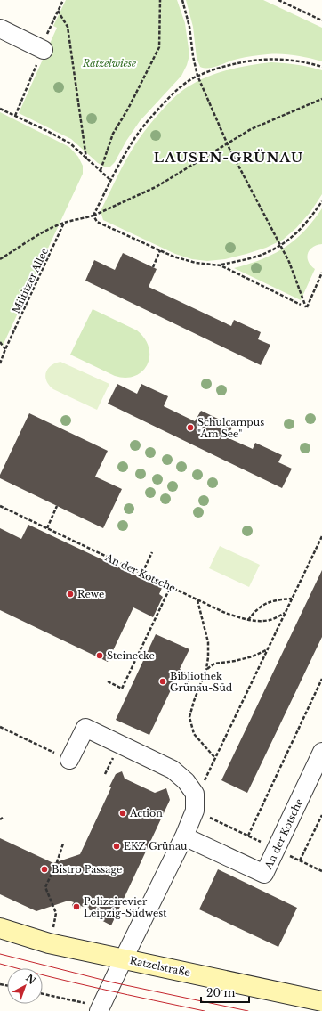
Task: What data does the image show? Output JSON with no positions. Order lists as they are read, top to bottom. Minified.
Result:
{"streets":{"main road":["Ratzelstraße"],"street":["An der Kotsche"],"path":["Miltitzer Allee"]},"districts":["LAUSEN-GRÜNAU"],"parks":["Ratzelwiese"],"places":["Schulcampus \"Am See\"","Rewe","Steinecke","Bibliothek Grünau-Süd","Action","EKZ Grünau","Bistro Passage","Polizeirevier Leipzig-Südwest"],"scale_bar":"20 m","north":"top right"}
